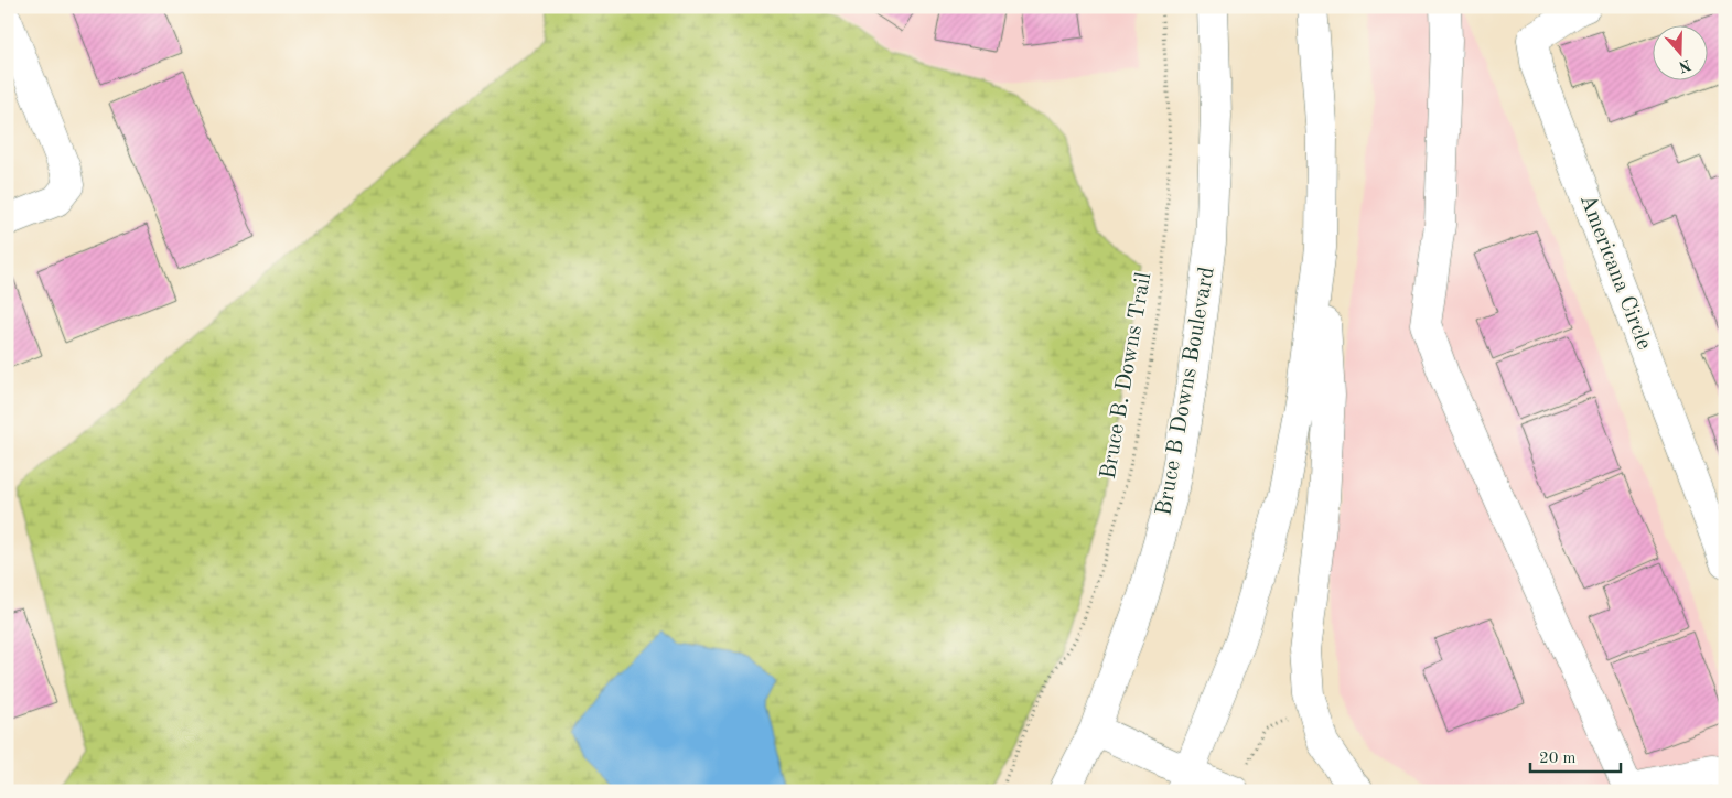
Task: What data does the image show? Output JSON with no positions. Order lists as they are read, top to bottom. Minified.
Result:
{"streets":{"main road":["Americana Circle","Bruce B Downs Boulevard"],"path":["Bruce B. Downs Trail"]},"scale_bar":"20 m","north":"bottom"}
